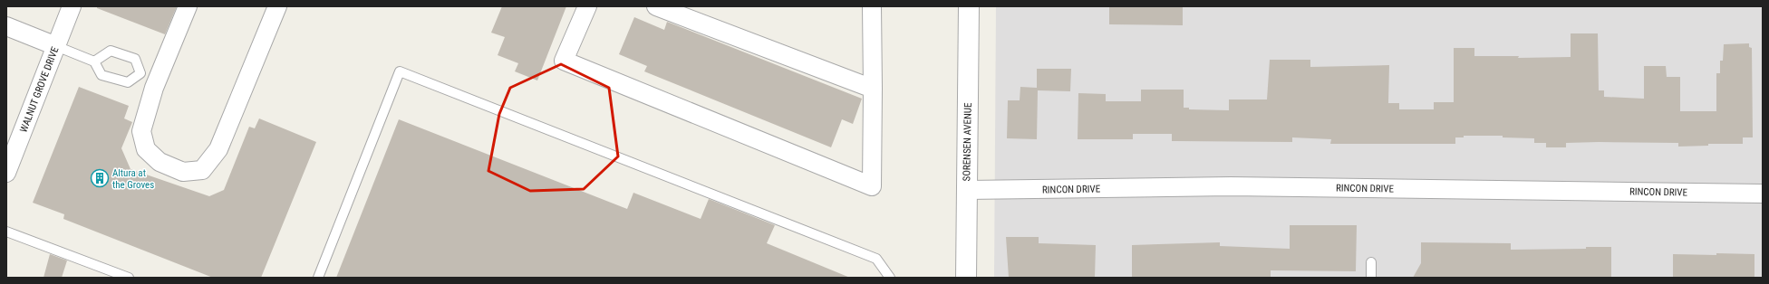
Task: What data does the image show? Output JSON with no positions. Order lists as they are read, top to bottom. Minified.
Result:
{"streets":{"street":["WALNUT GROVE DRIVE","SORENSEN AVENUE","RINCON DRIVE"]},"crossings":[["SORENSEN AVENUE","RINCON DRIVE"]],"places":{"building":["Altura at the Groves"]}}
